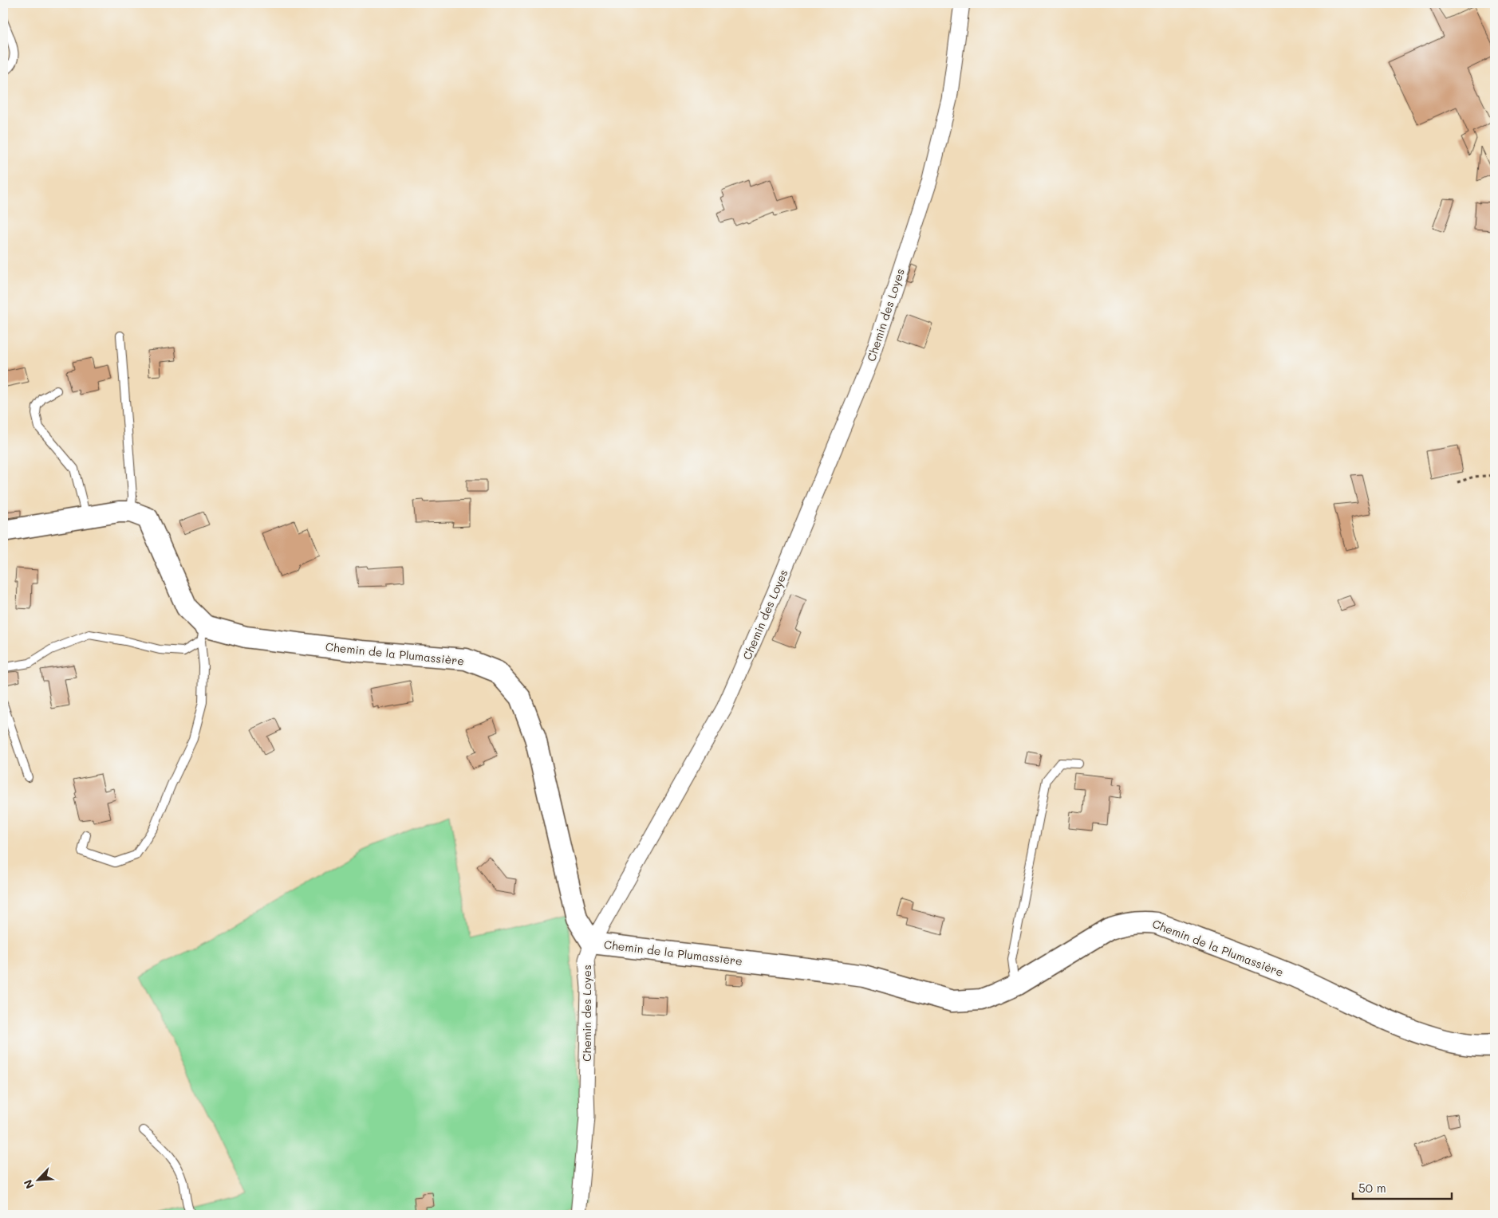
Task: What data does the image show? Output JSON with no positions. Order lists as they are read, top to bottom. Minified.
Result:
{"streets":{"street":["Chemin des Loyes","Chemin de la Plumassière"]},"crossings":[["Chemin des Loyes","Chemin de la Plumassière"]],"scale_bar":"50 m","north":"bottom left"}
